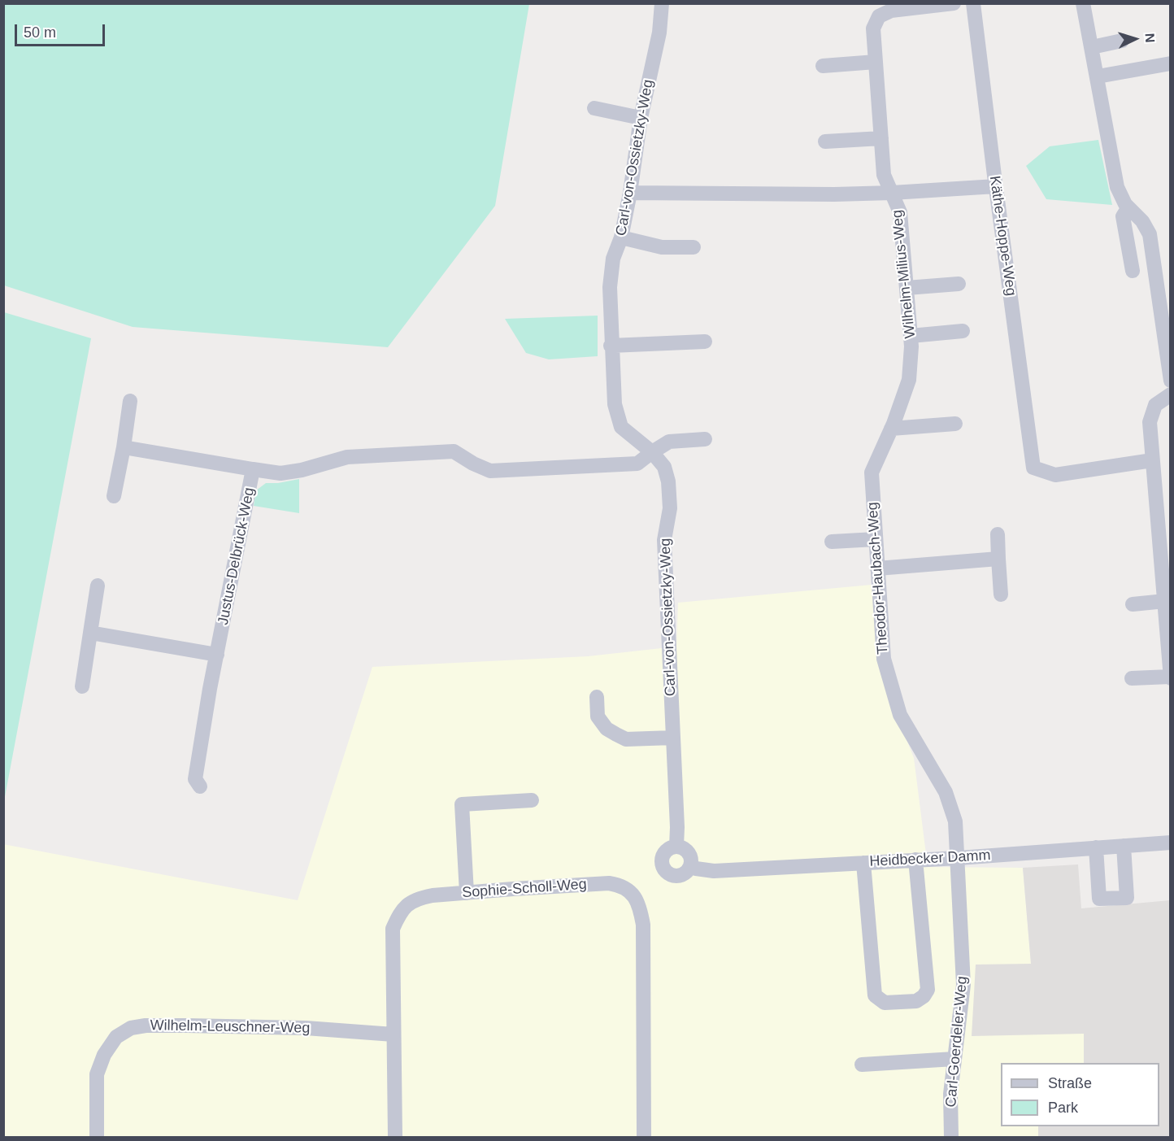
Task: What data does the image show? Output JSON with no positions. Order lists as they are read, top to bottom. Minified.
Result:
{"streets":{"street":["Carl-von-Ossietzky-Weg","Käthe-Hoppe-Weg","Wilhelm-Milius-Weg","Justus-Delbrück-Weg","Theodor-Haubach-Weg","Heidbecker Damm","Sophie-Scholl-Weg","Wilhelm-Leuschner-Weg","Carl-Goerdeler-Weg"]},"crossings":[["Carl-von-Ossietzky-Weg","Justus-Delbrück-Weg"],["Carl-von-Ossietzky-Weg","Heidbecker Damm"],["Wilhelm-Milius-Weg","Theodor-Haubach-Weg"],["Theodor-Haubach-Weg","Heidbecker Damm"],["Theodor-Haubach-Weg","Carl-Goerdeler-Weg"],["Heidbecker Damm","Carl-Goerdeler-Weg"],["Sophie-Scholl-Weg","Wilhelm-Leuschner-Weg"]],"legend":["Straße","Park"],"scale_bar":"50 m","north":"right"}
